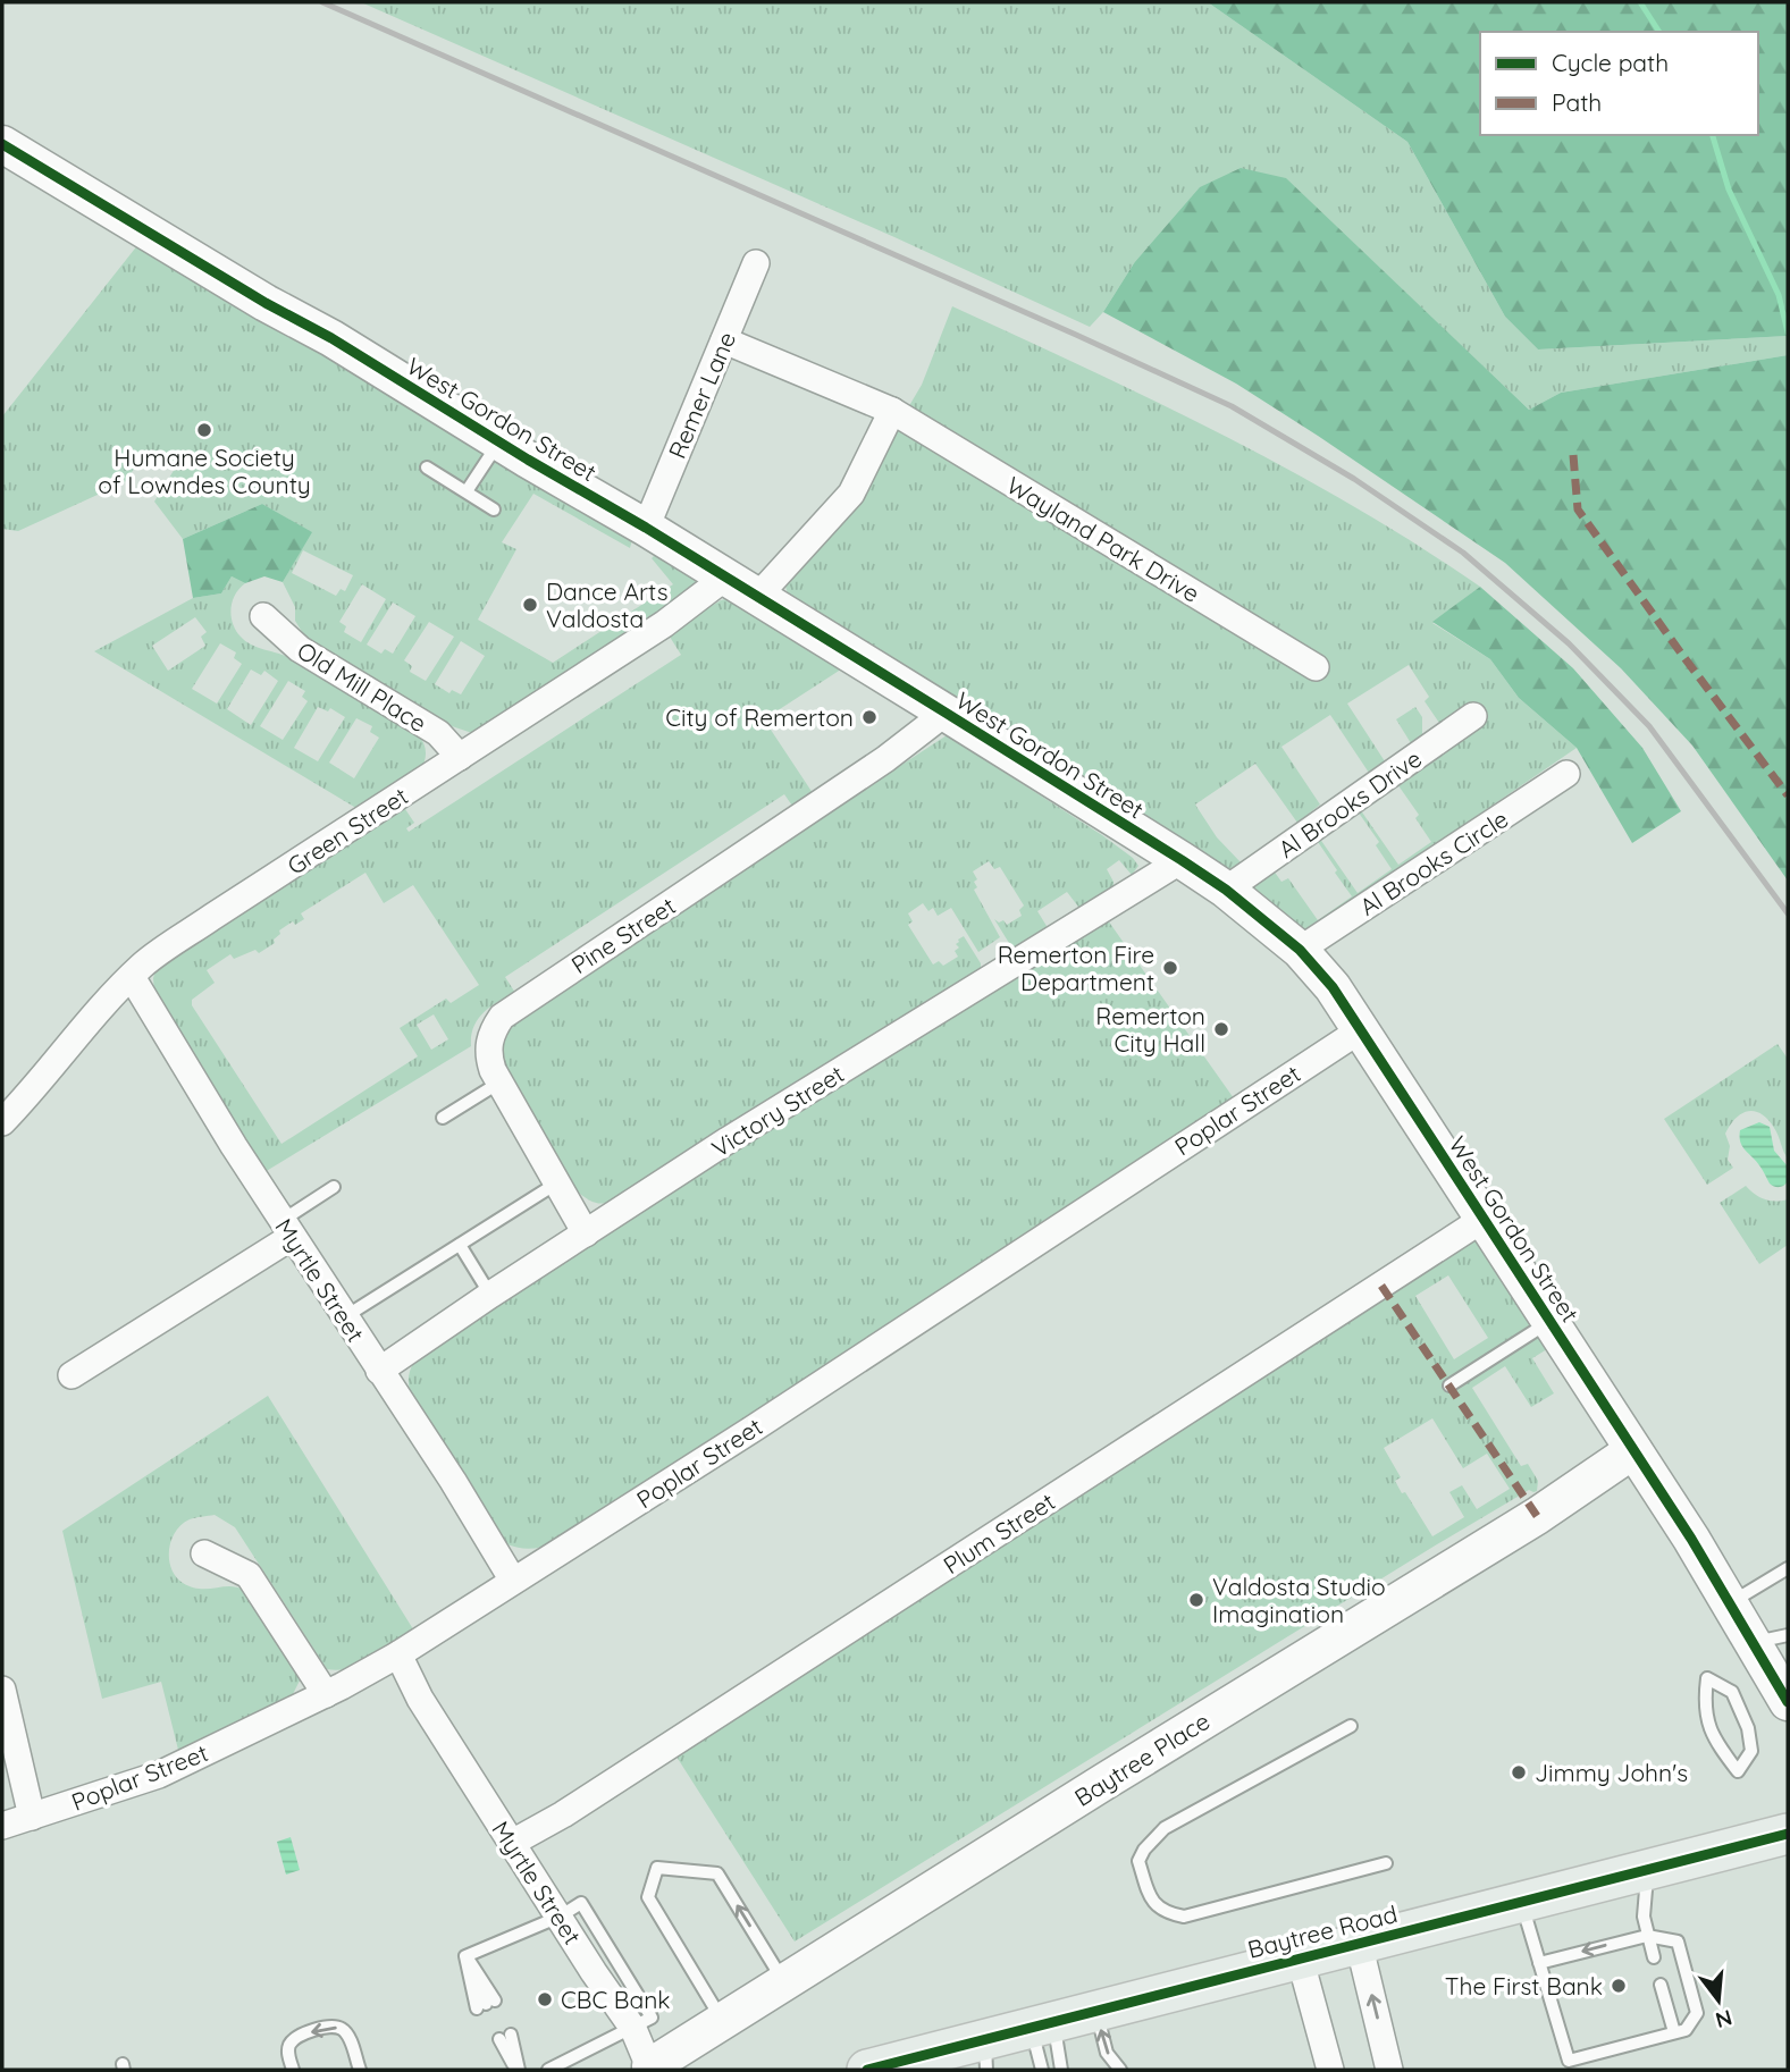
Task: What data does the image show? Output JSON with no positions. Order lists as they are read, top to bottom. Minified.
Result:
{"streets":{"main road":["Baytree Road"],"street":["Remer Lane","West Gordon Street","Wayland Park Drive","Old Mill Place","Al Brooks Drive","Green Street","Al Brooks Circle","Pine Street","Poplar Street","Victory Street","Myrtle Street","Plum Street","Baytree Place"]},"crossings":[["Remer Lane","West Gordon Street"],["Remer Lane","Wayland Park Drive"],["West Gordon Street","Al Brooks Drive"],["West Gordon Street","Green Street"],["West Gordon Street","Al Brooks Circle"],["West Gordon Street","Pine Street"],["West Gordon Street","Poplar Street"],["West Gordon Street","Victory Street"],["West Gordon Street","Plum Street"],["West Gordon Street","Baytree Place"],["Old Mill Place","Green Street"],["Green Street","Myrtle Street"],["Pine Street","Victory Street"],["Poplar Street","Myrtle Street"],["Victory Street","Myrtle Street"],["Myrtle Street","Plum Street"],["Myrtle Street","Baytree Place"]],"places":["Humane Society of Lowndes County","Dance Arts Valdosta","City of Remerton","Remerton Fire Department","Remerton City Hall","Valdosta Studio Imagination","Jimmy John's","The First Bank","CBC Bank"],"legend":["Cycle path","Path"],"north":"bottom"}
